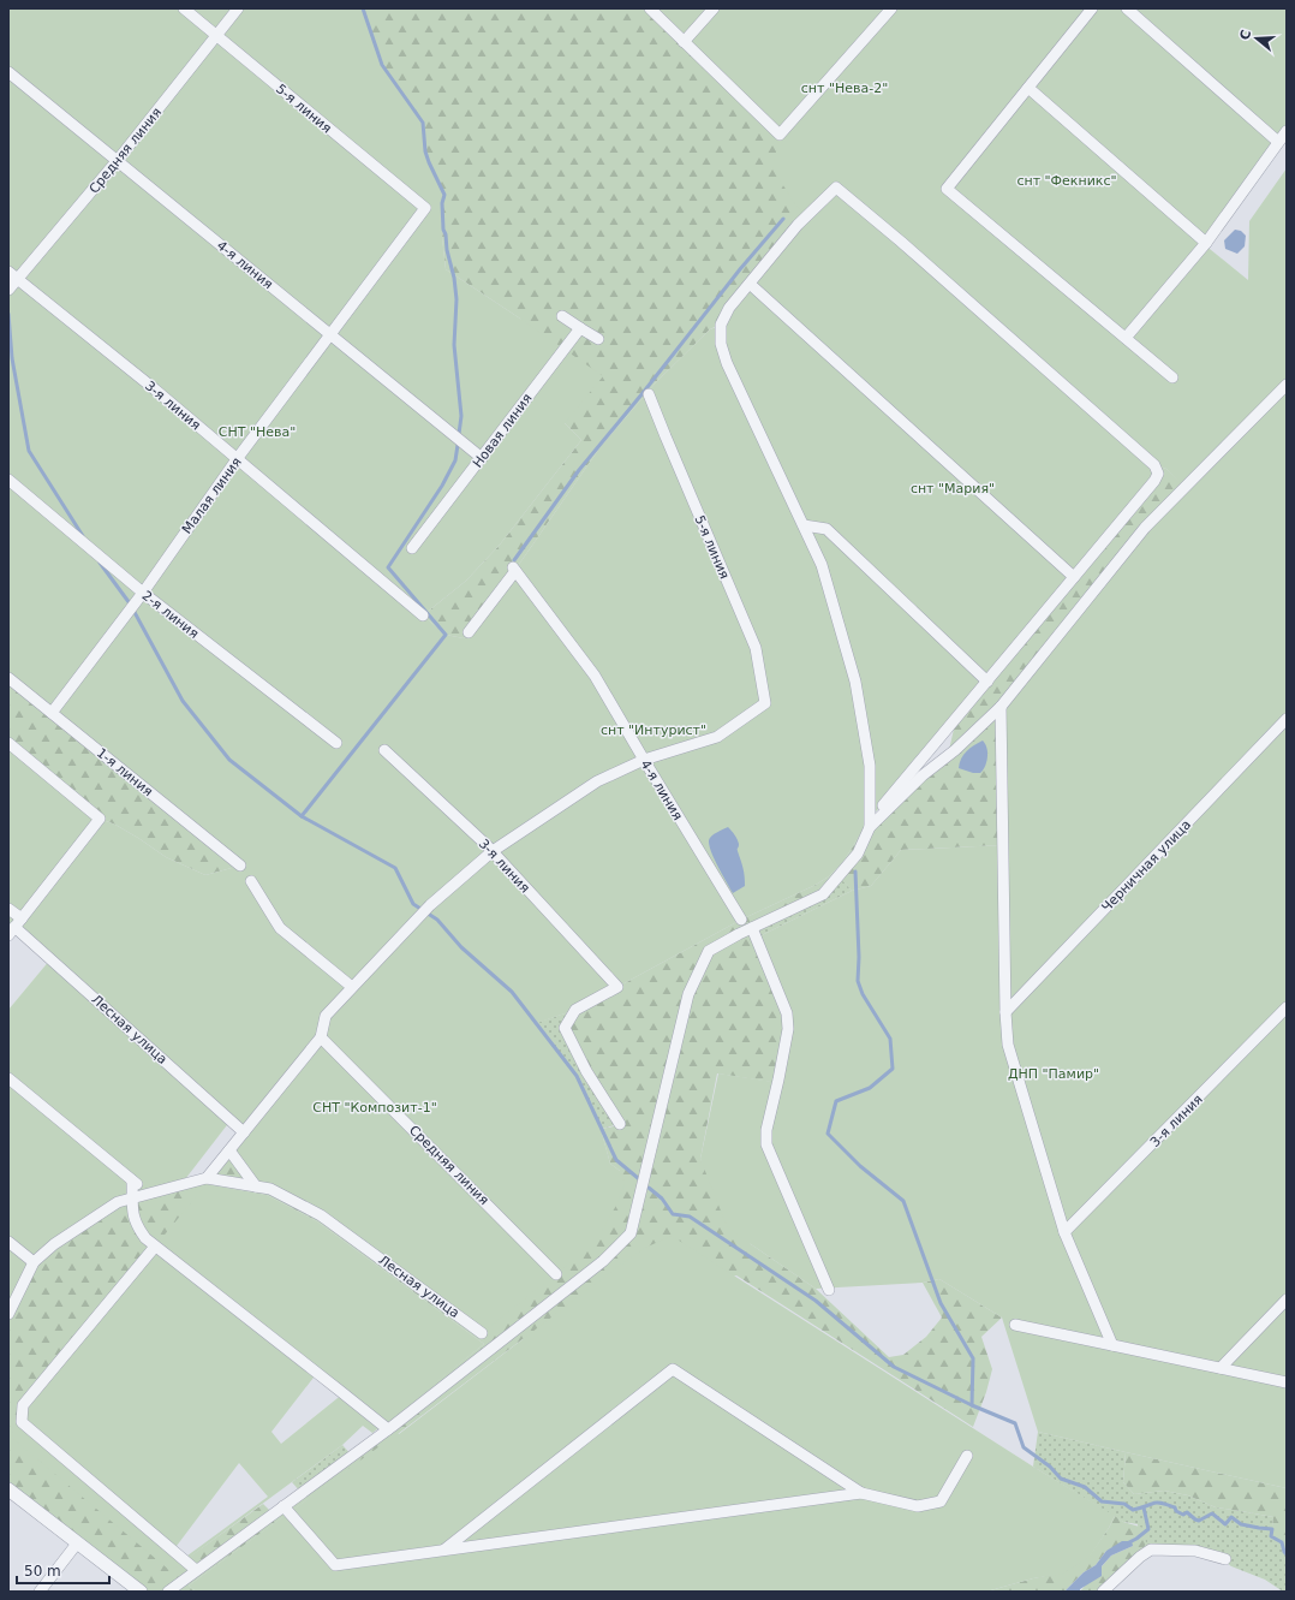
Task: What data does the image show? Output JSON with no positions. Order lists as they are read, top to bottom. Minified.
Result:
{"streets":{"street":["5-я линия","Средняя линия","4-я линия","3-я линия","Новая линия","Малая линия","2-я линия","1-я линия","Черничная улица","Лесная улица"]},"crossings":[["5-я линия","Средняя линия"],["5-я линия","4-я линия"],["5-я линия","Малая линия"],["Средняя линия","4-я линия"],["Средняя линия","3-я линия"],["4-я линия","Новая линия"],["4-я линия","Малая линия"],["3-я линия","Малая линия"],["Малая линия","2-я линия"],["Малая линия","1-я линия"]],"parks":["снт \"Нева-2\"","снт \"Фекникс\"","СНТ \"Нева\"","снт \"Мария\"","снт \"Интурист\"","ДНП \"Памир\"","СНТ \"Композит-1\""],"scale_bar":"50 m","north":"left"}
